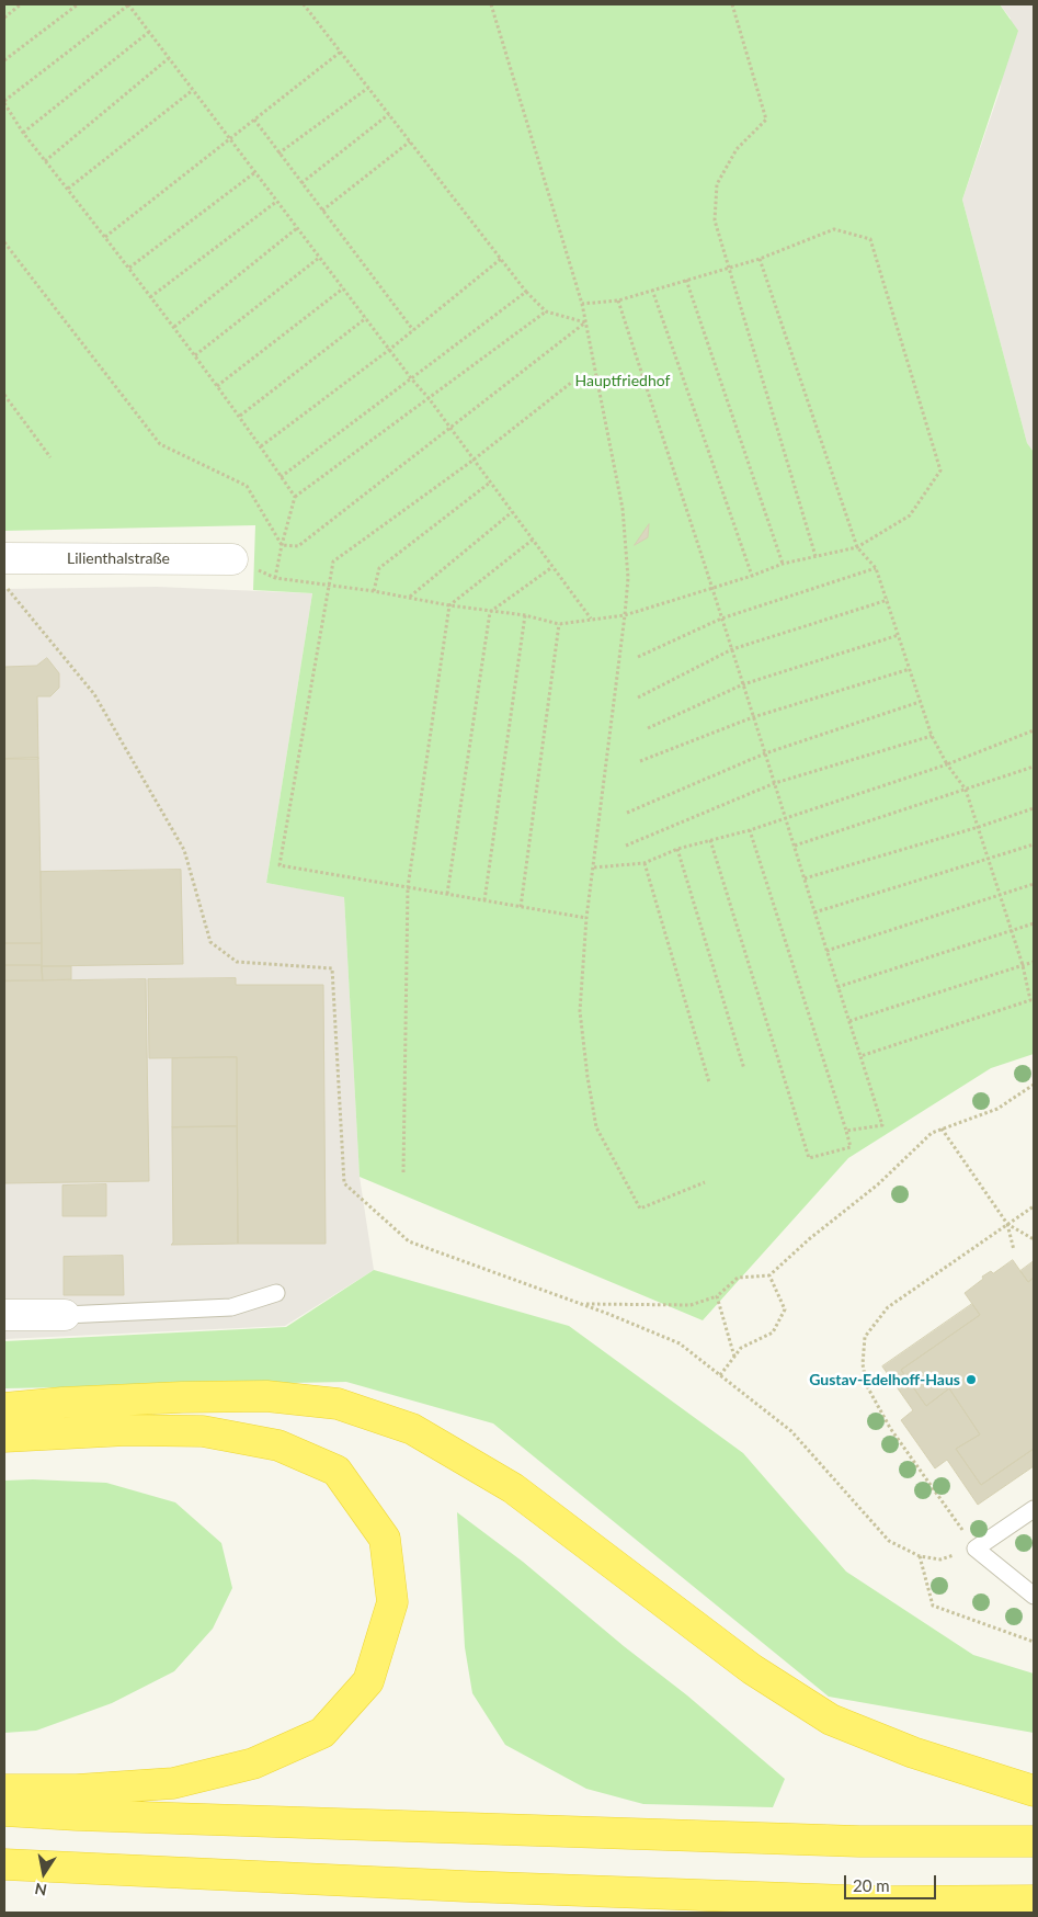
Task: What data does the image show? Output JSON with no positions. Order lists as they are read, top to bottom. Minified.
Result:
{"streets":{"street":["Lilienthalstraße"]},"parks":["Hauptfriedhof"],"places":["Gustav-Edelhoff-Haus"],"scale_bar":"20 m","north":"bottom"}
